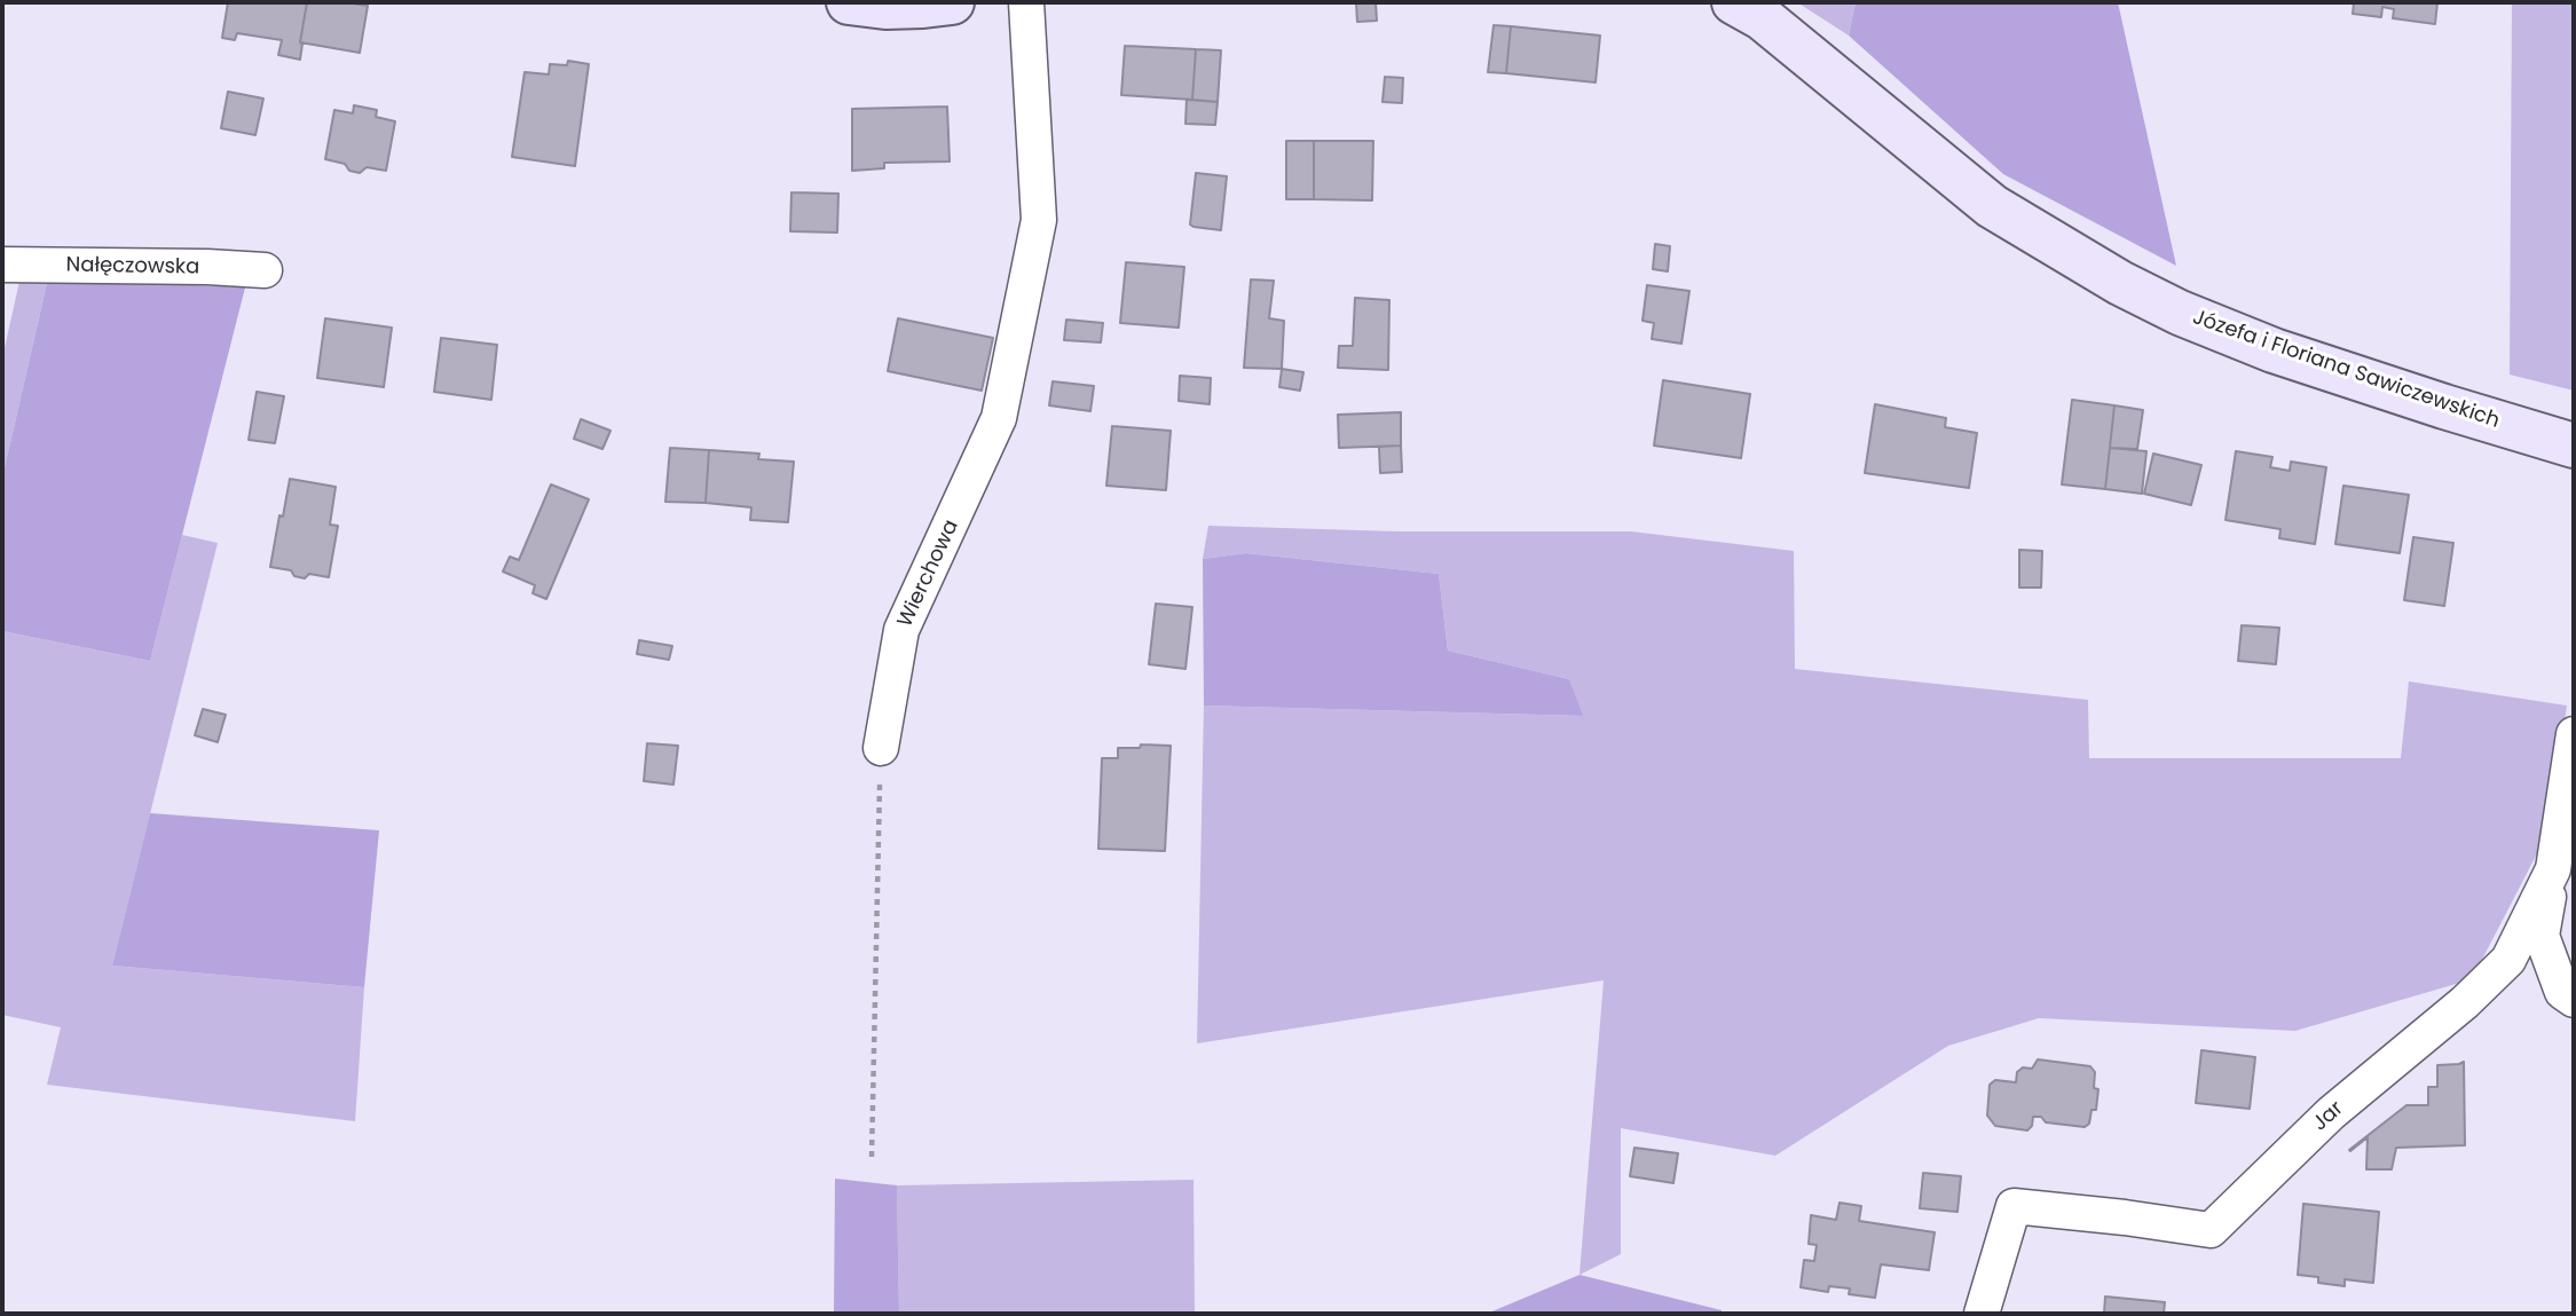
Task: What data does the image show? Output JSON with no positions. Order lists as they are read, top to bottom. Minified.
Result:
{"streets":{"street":["Nałęczowska","Józefa i Floriana Sawiczewskich","Wierchowa","Jar"]}}
